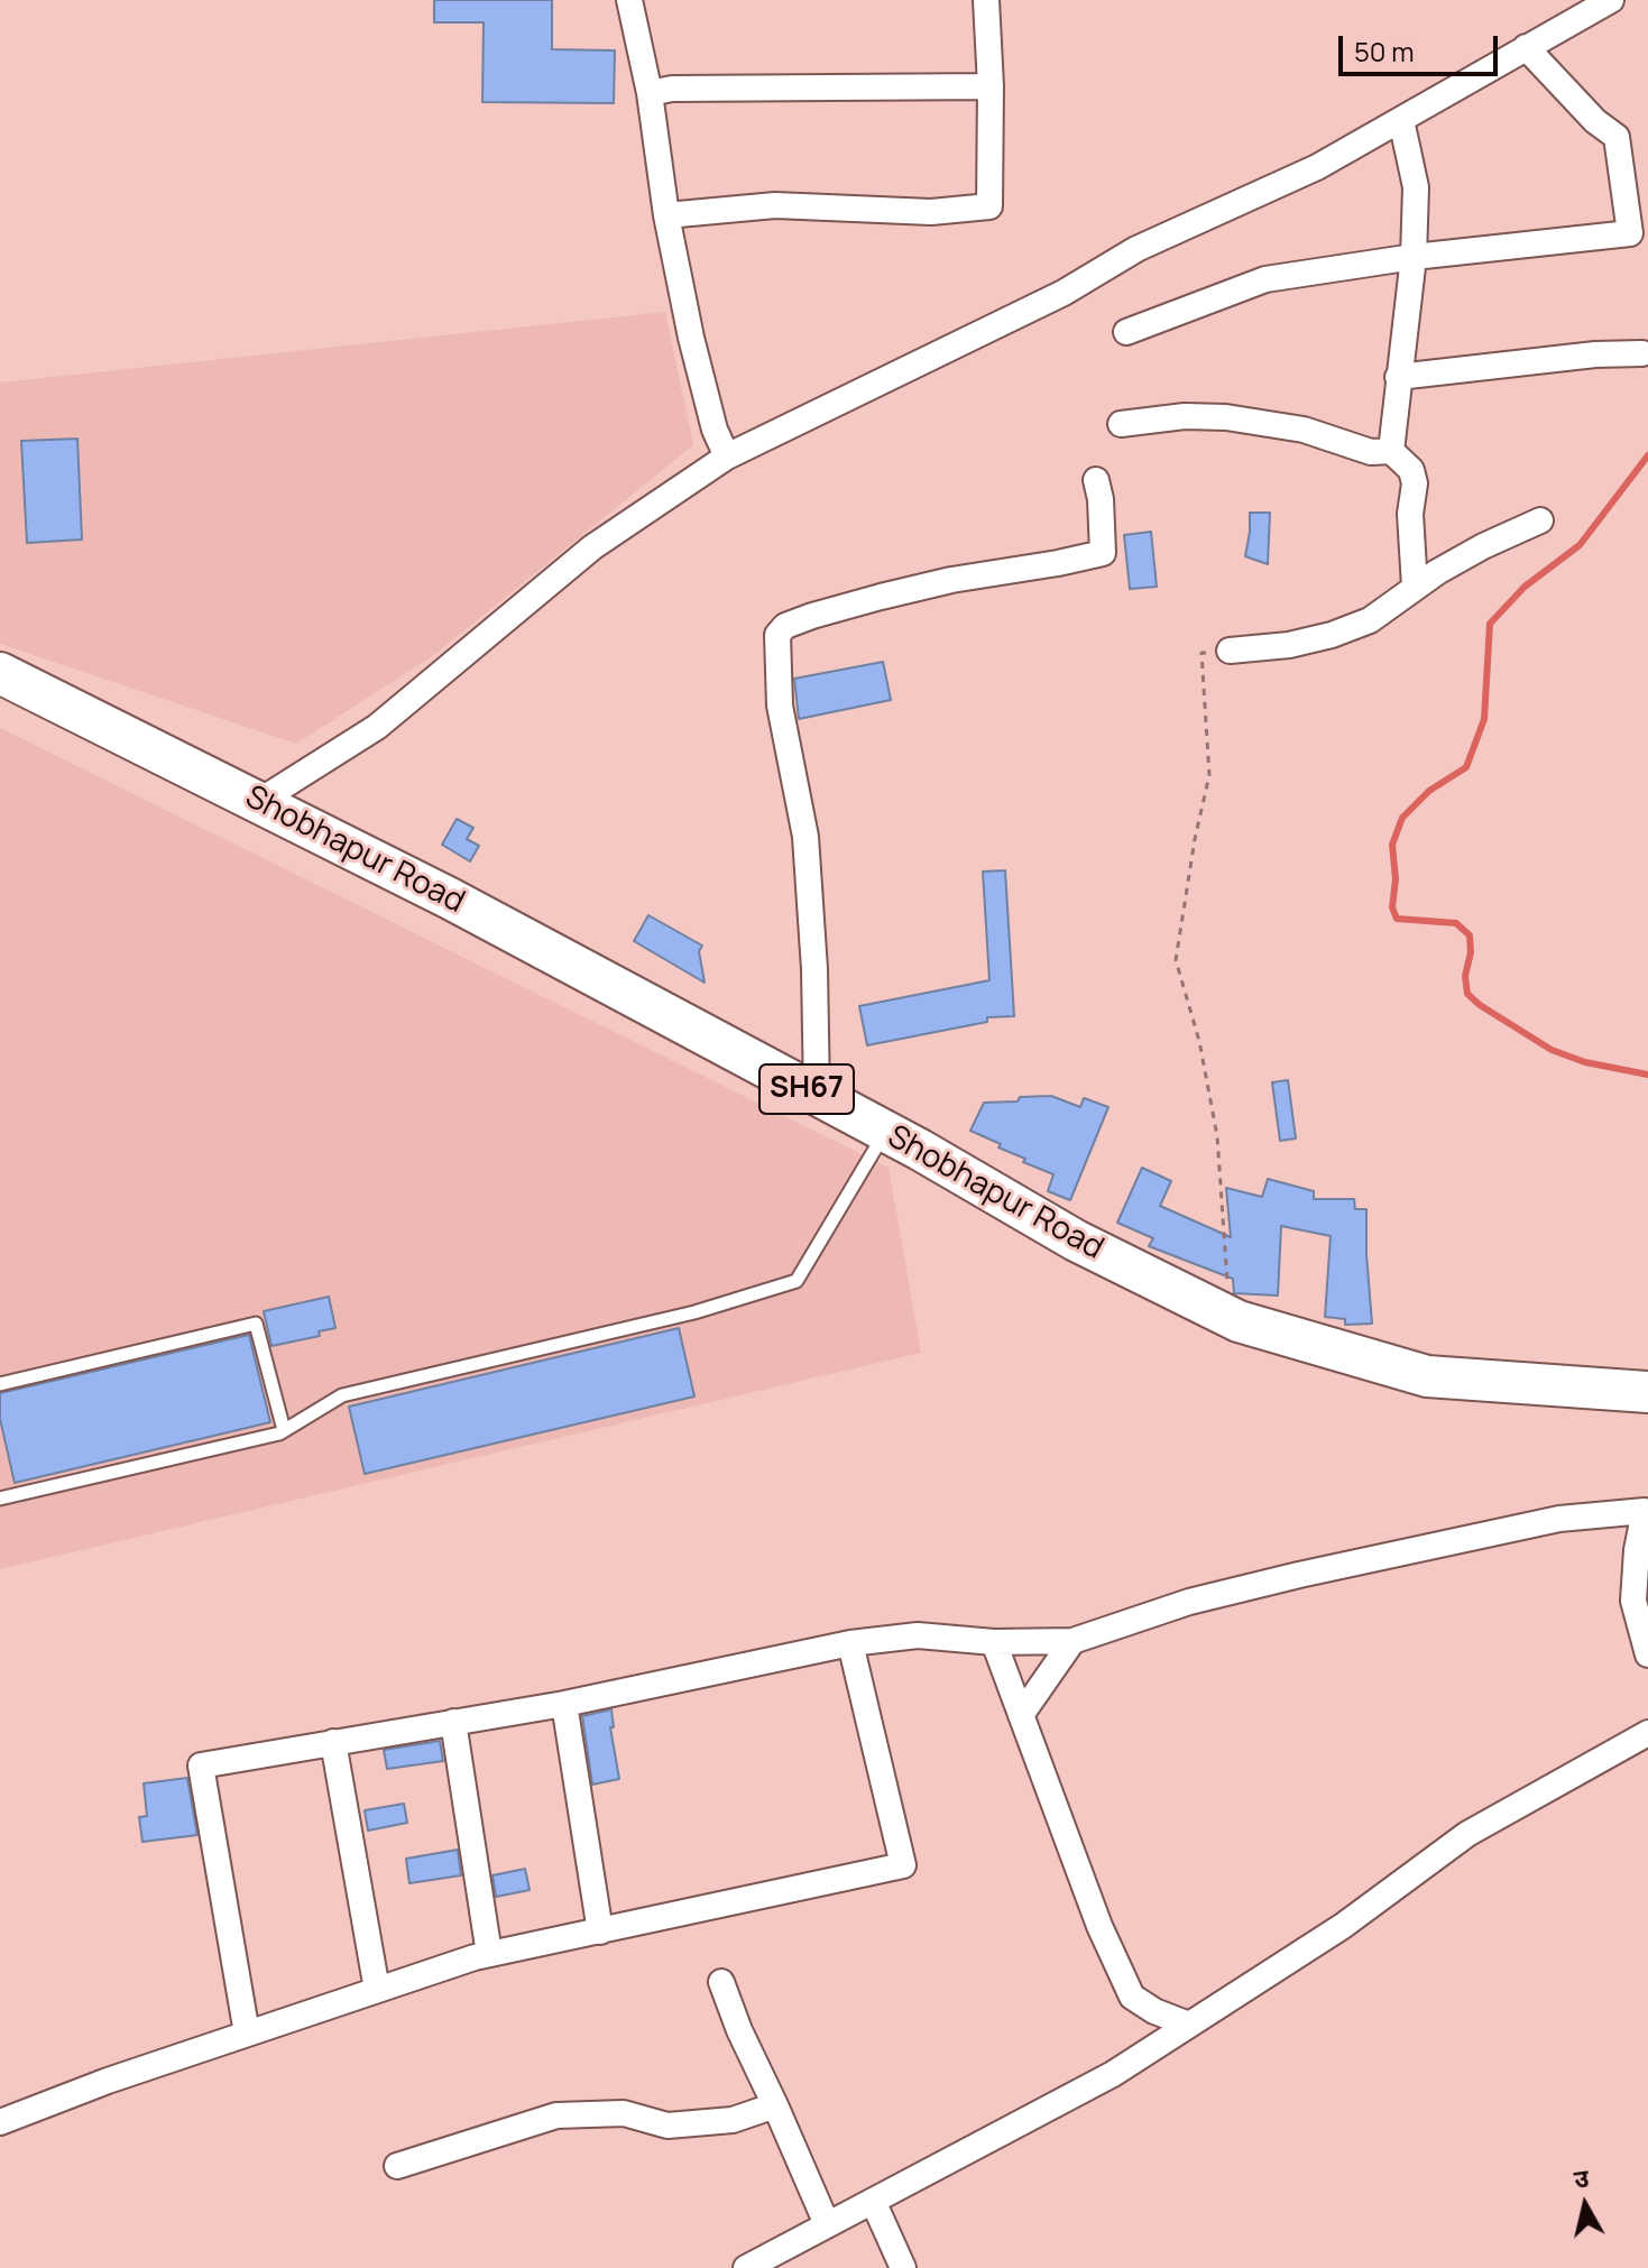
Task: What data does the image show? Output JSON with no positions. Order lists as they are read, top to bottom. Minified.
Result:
{"streets":{"main road":["Shobhapur Road","SH67"]},"scale_bar":"50 m","north":"top"}
